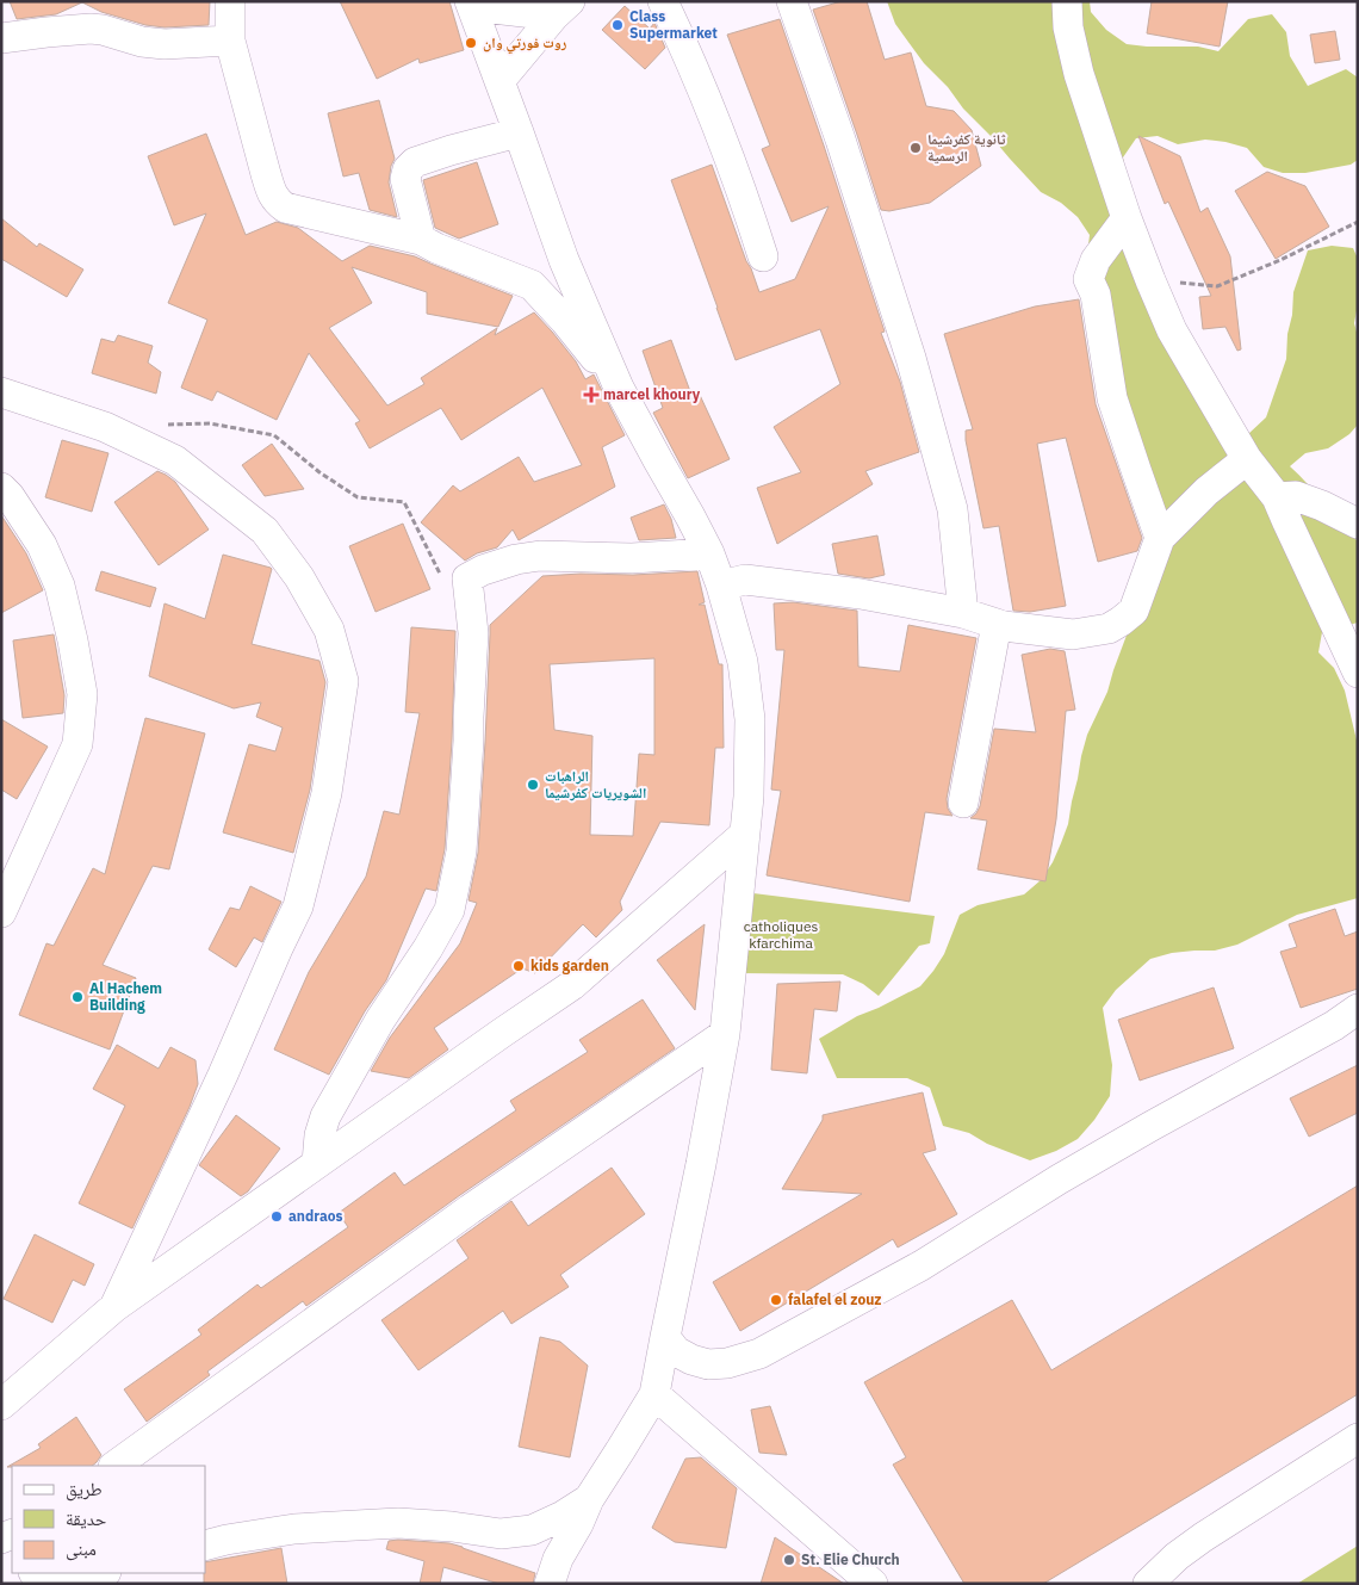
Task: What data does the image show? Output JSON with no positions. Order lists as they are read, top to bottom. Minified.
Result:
{"parks":["catholiques kfarchima"],"places":{"other":["Class Supermarket","روت فورتي وان","ثانوية كفرشيما الرسمية","الراهبات الشويريات كفرشيما","kids garden","Al Hachem Building","andraos","falafel el zouz","St. Elie Church"],"health":["marcel khoury"]},"legend":["طريق","حديقة","مبنى"]}
